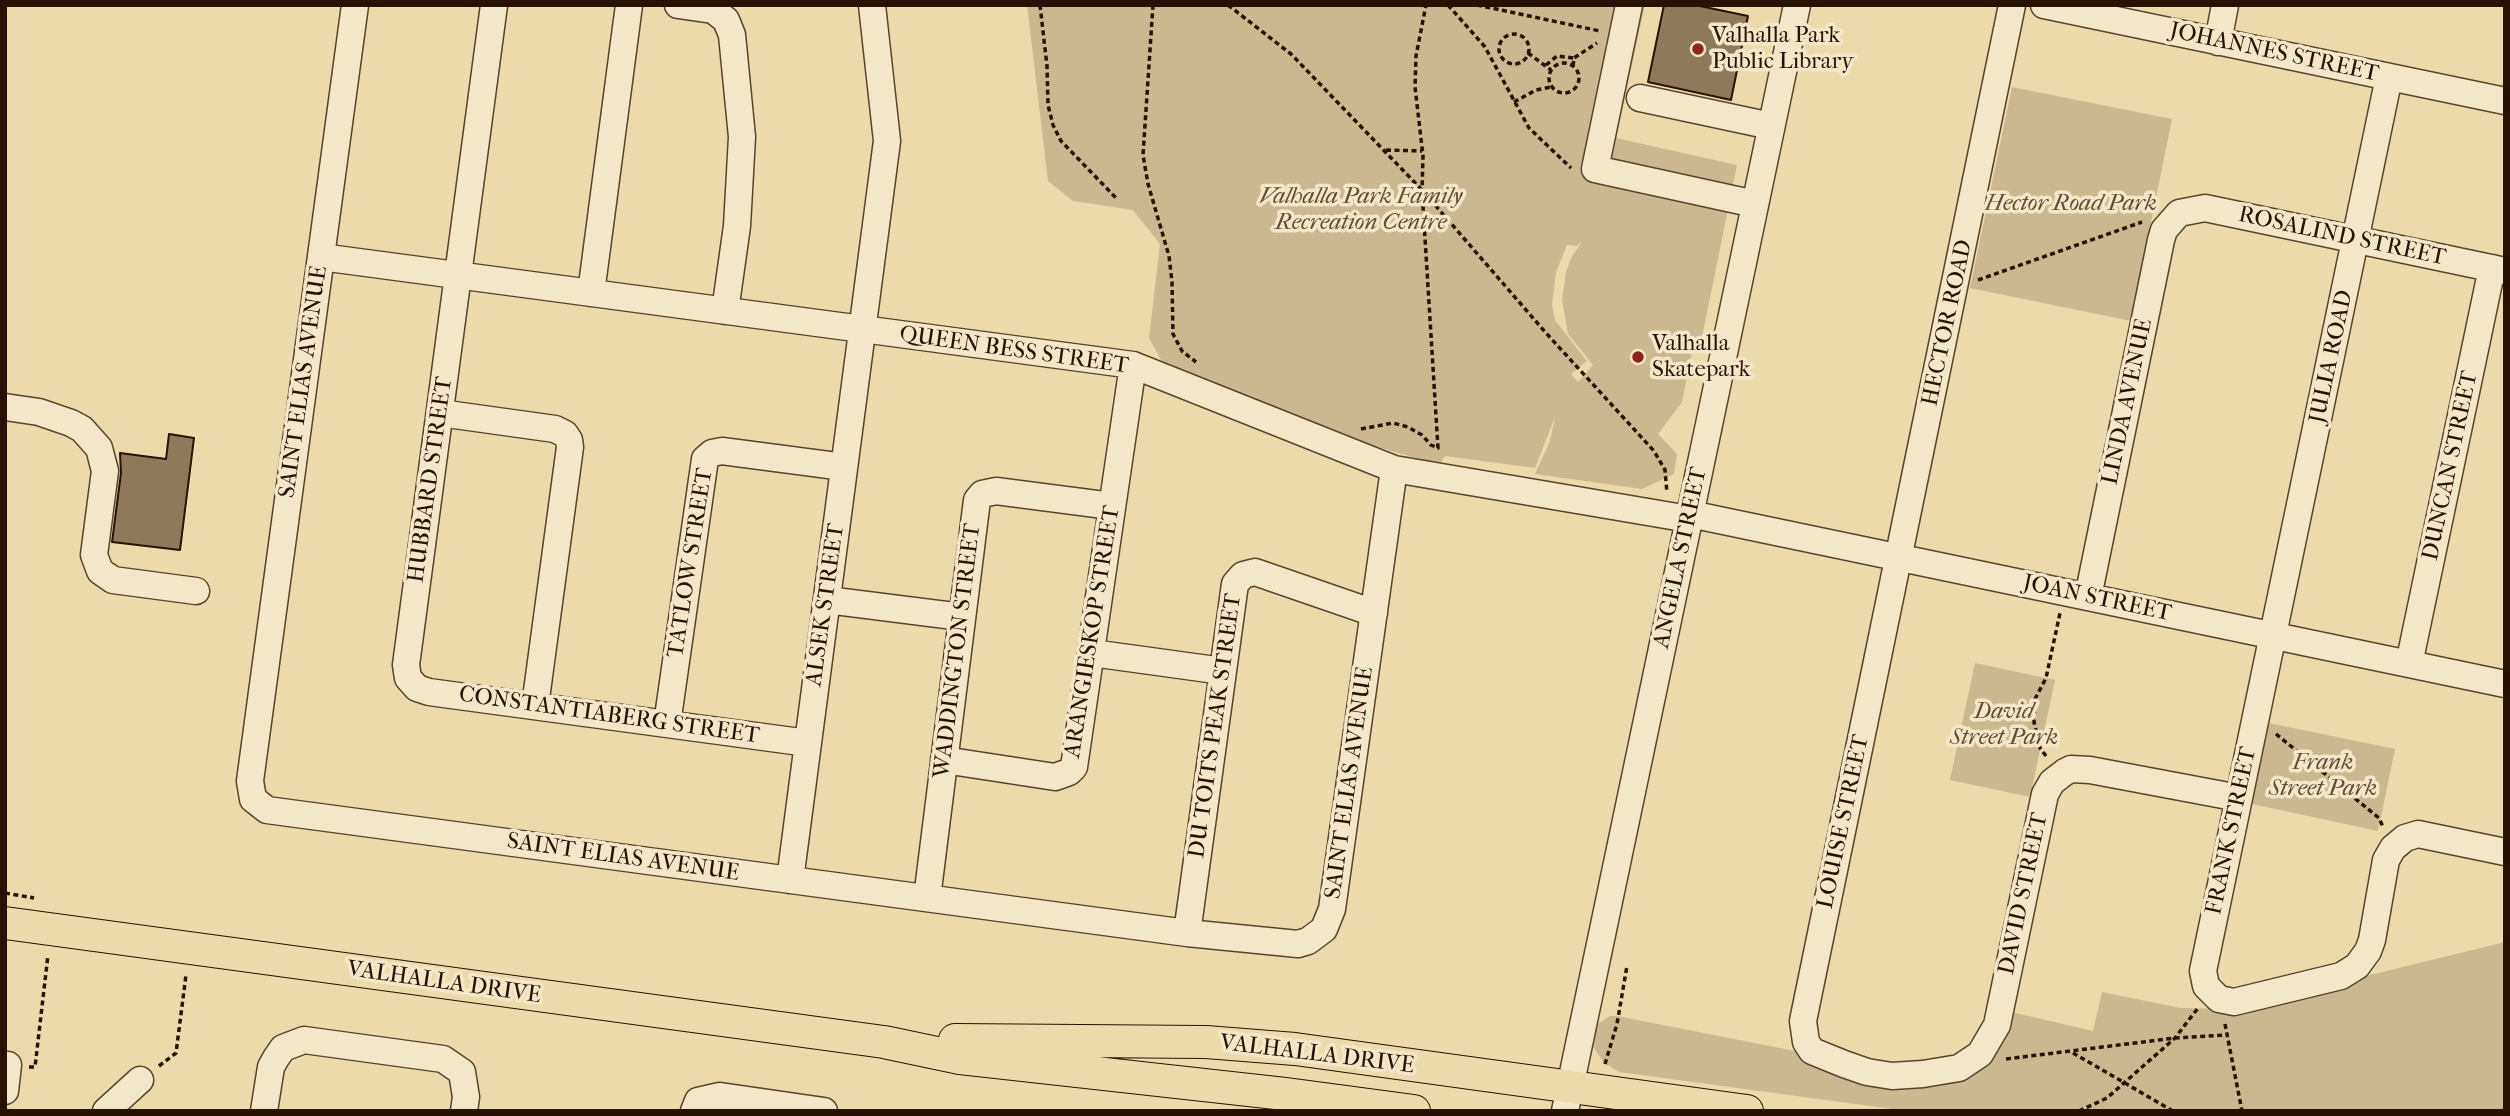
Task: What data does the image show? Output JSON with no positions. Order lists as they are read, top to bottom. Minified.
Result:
{"streets":{"main road":["VALHALLA DRIVE"],"street":["JOHANNES STREET","ROSALIND STREET","HECTOR ROAD","QUEEN BESS STREET","JULIA ROAD","SAINT ELIAS AVENUE","LINDA AVENUE","DUNCAN STREET","HUBBARD STREET","ANGELA STREET","TATLOW STREET","JOAN STREET","ALSEK STREET","ARANGIESKOP STREET","WADDINGTON STREET","CONSTANTIABERG STREET","DU TOITS PEAK STREET","LOUISE STREET","FRANK STREET","DAVID STREET"]},"crossings":[["JOHANNES STREET","JULIA ROAD"],["ROSALIND STREET","JULIA ROAD"],["ROSALIND STREET","LINDA AVENUE"],["ROSALIND STREET","DUNCAN STREET"],["HECTOR ROAD","JOAN STREET"],["HECTOR ROAD","LOUISE STREET"],["QUEEN BESS STREET","SAINT ELIAS AVENUE"],["QUEEN BESS STREET","HUBBARD STREET"],["QUEEN BESS STREET","ANGELA STREET"],["QUEEN BESS STREET","JOAN STREET"],["QUEEN BESS STREET","ALSEK STREET"],["QUEEN BESS STREET","ARANGIESKOP STREET"],["JULIA ROAD","JOAN STREET"],["JULIA ROAD","FRANK STREET"],["SAINT ELIAS AVENUE","ALSEK STREET"],["SAINT ELIAS AVENUE","WADDINGTON STREET"],["SAINT ELIAS AVENUE","DU TOITS PEAK STREET"],["LINDA AVENUE","JOAN STREET"],["DUNCAN STREET","JOAN STREET"],["HUBBARD STREET","CONSTANTIABERG STREET"],["ANGELA STREET","JOAN STREET"],["ANGELA STREET","VALHALLA DRIVE"],["TATLOW STREET","ALSEK STREET"],["TATLOW STREET","CONSTANTIABERG STREET"],["JOAN STREET","LOUISE STREET"],["JOAN STREET","FRANK STREET"],["ALSEK STREET","CONSTANTIABERG STREET"],["ARANGIESKOP STREET","WADDINGTON STREET"],["LOUISE STREET","DAVID STREET"]],"parks":["Valhalla Park Family Recreation Centre","Hector Road Park","David Street Park","Frank Street Park"],"places":["Valhalla Park Public Library","Valhalla Skatepark"]}
